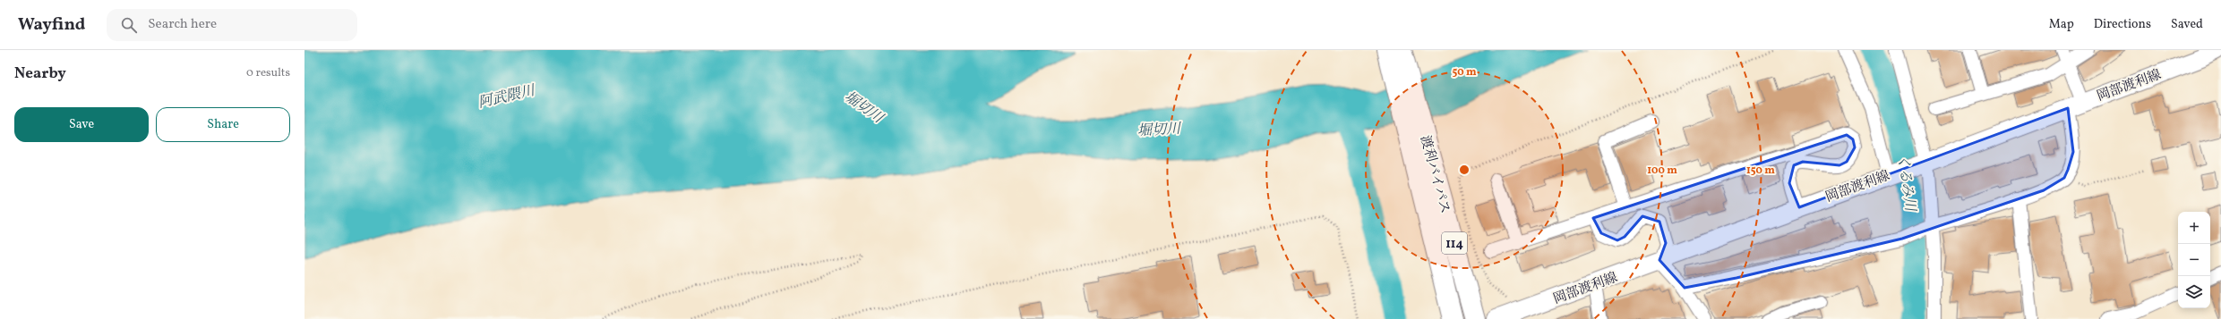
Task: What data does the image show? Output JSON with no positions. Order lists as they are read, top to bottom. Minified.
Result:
{"streets":{"highway":["渡利バイパス","114"],"main road":["岡部渡利線"]},"water":["阿武隈川","堀切川","くるみ川"],"page":{"header":"Wayfind","search":"Search here","nav":["Map","Directions","Saved"],"heading":["Nearby","0 results"],"buttons":["Save","Share"],"map_buttons":["+","−"]},"rings":["50 m","100 m","150 m"]}
